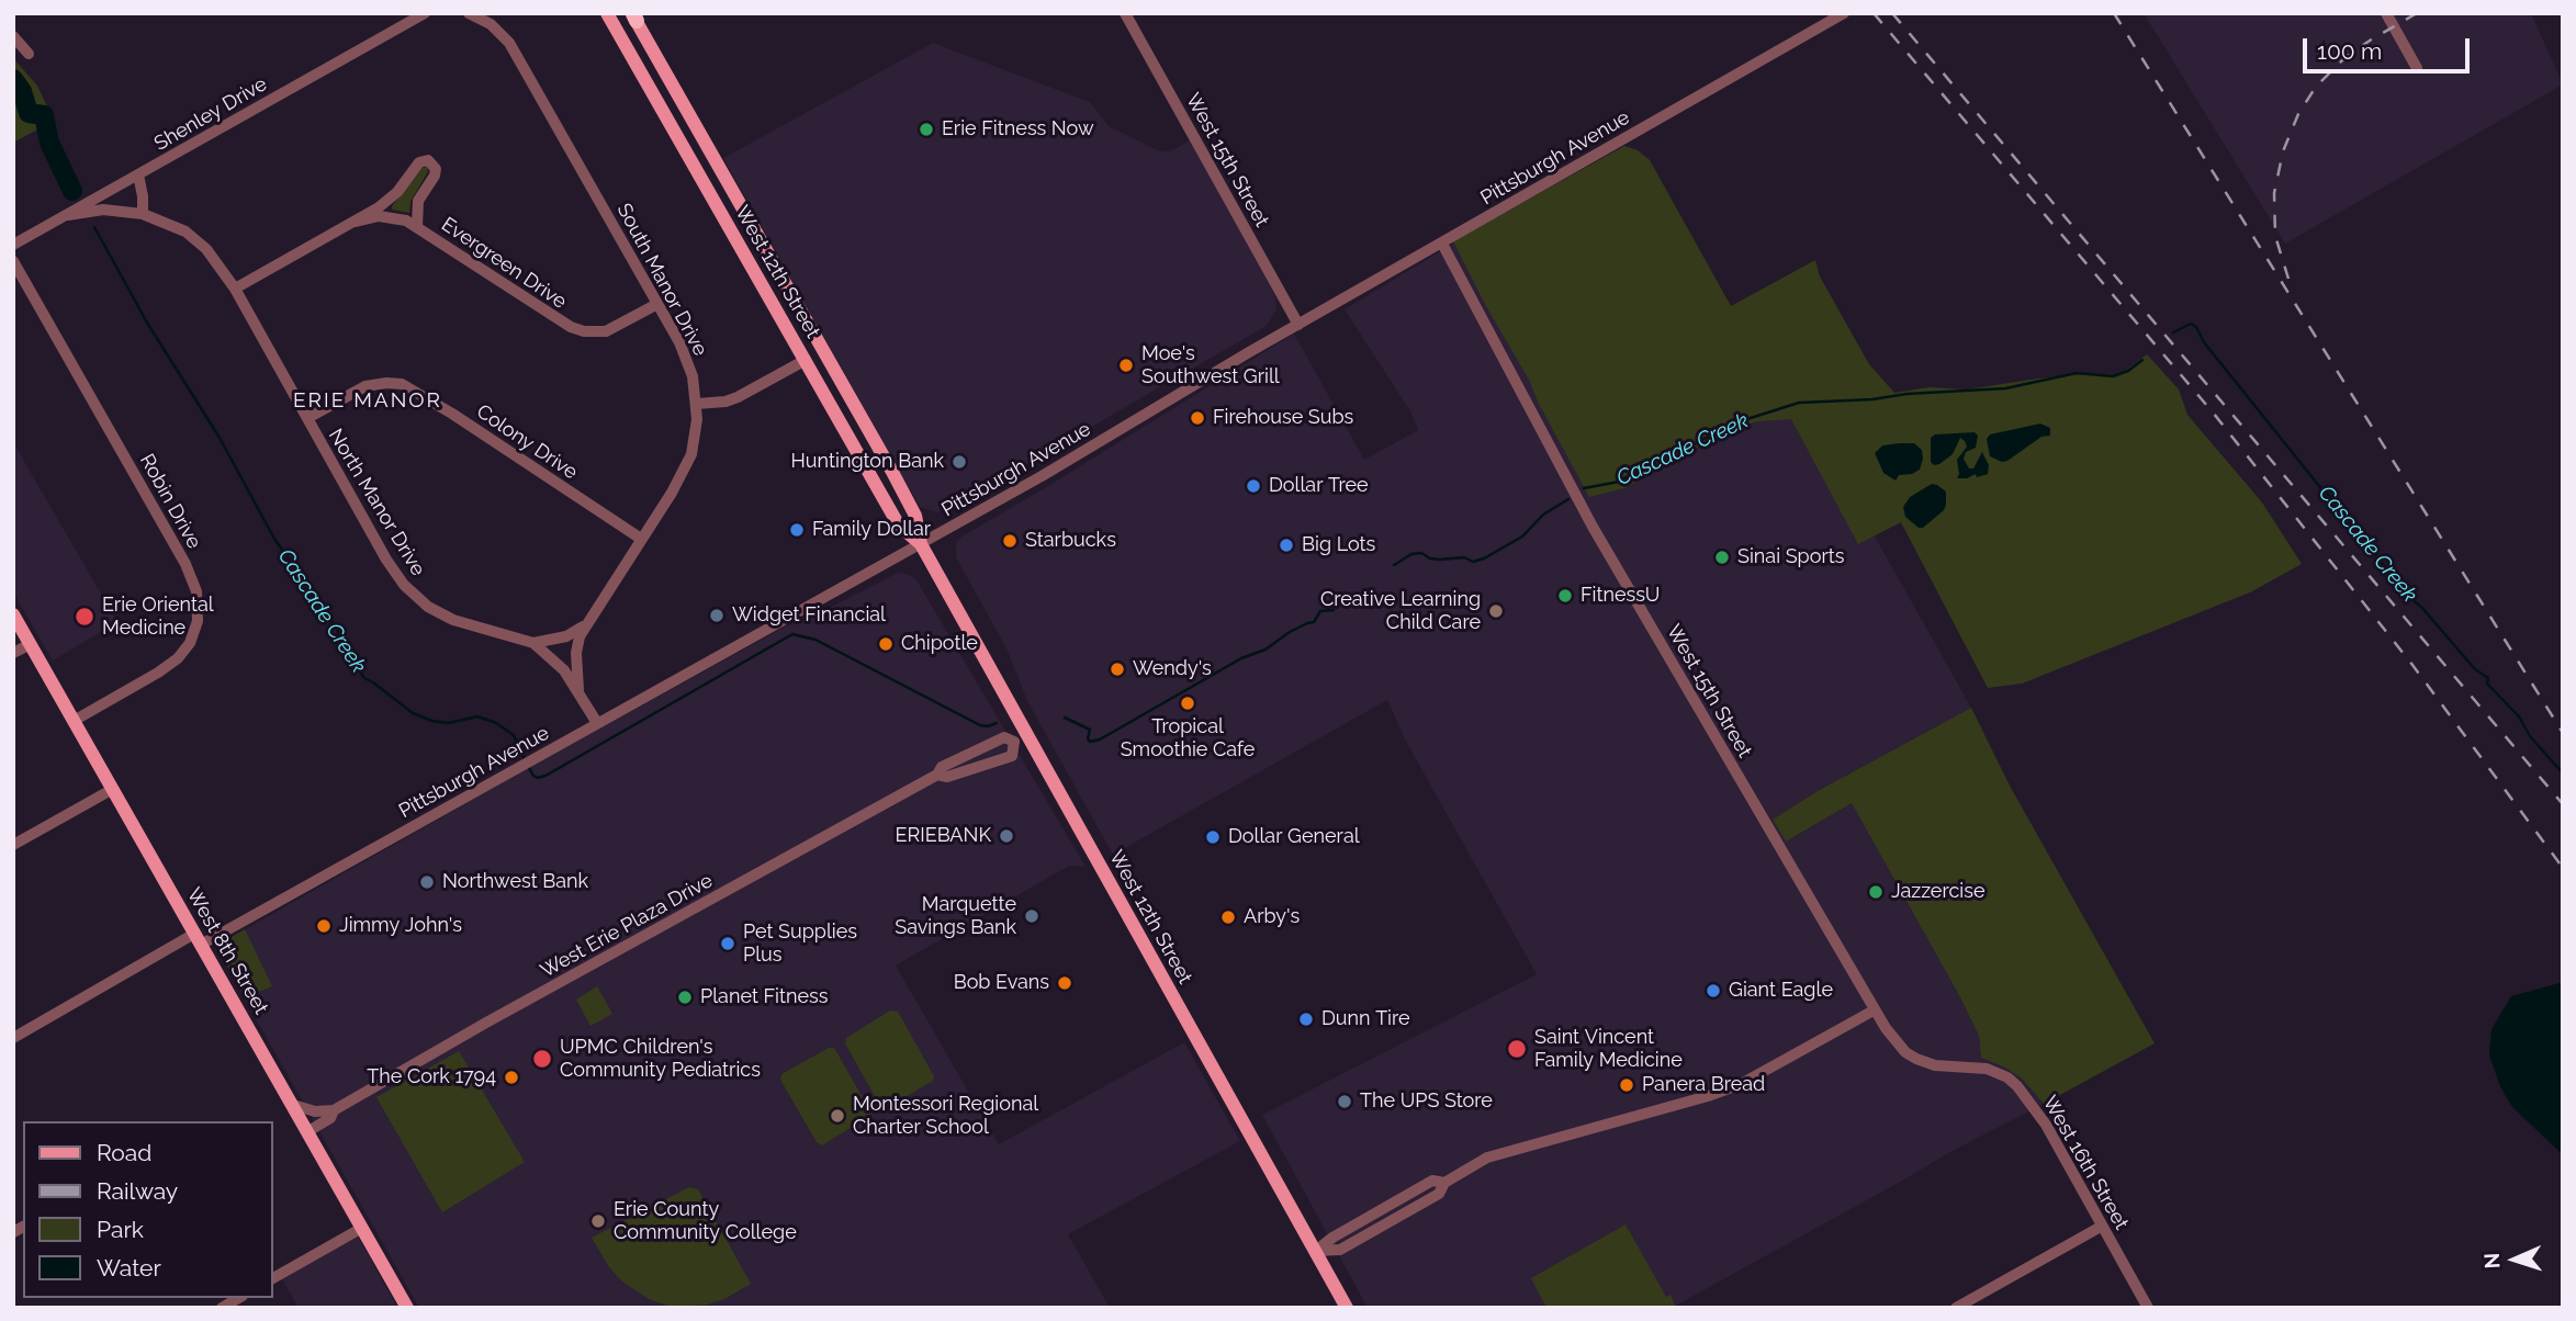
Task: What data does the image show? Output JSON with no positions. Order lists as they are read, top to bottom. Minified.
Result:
{"streets":{"main road":["West 12th Street","West 8th Street"],"street":["Shenley Drive","Pittsburgh Avenue","West 15th Street","Evergreen Drive","South Manor Drive","Colony Drive","Robin Drive","North Manor Drive","West Erie Plaza Drive","West 16th Street"]},"crossings":[["Shenley Drive","North Manor Drive"],["Pittsburgh Avenue","West 15th Street"],["Pittsburgh Avenue","West 12th Street"],["Pittsburgh Avenue","North Manor Drive"],["Pittsburgh Avenue","West 8th Street"],["West 15th Street","West 16th Street"],["Evergreen Drive","South Manor Drive"],["Evergreen Drive","North Manor Drive"],["West 12th Street","West Erie Plaza Drive"],["South Manor Drive","Colony Drive"],["South Manor Drive","North Manor Drive"],["Colony Drive","North Manor Drive"],["Robin Drive","West 8th Street"],["West Erie Plaza Drive","West 8th Street"]],"districts":["ERIE MANOR"],"water":["Cascade Creek"],"places":["Erie Fitness Now","Moe's Southwest Grill","Firehouse Subs","Huntington Bank","Dollar Tree","Family Dollar","Starbucks","Big Lots","Sinai Sports","FitnessU","Creative Learning Child Care","Widget Financial","Erie Oriental Medicine","Chipotle","Wendy's","Tropical Smoothie Cafe","ERIEBANK","Dollar General","Northwest Bank","Jazzercise","Marquette Savings Bank","Arby's","Jimmy John's","Pet Supplies Plus","Bob Evans","Giant Eagle","Planet Fitness","Dunn Tire","Saint Vincent Family Medicine","UPMC Children's Community Pediatrics","The Cork 1794","Panera Bread","The UPS Store","Montessori Regional Charter School","Erie County Community College"],"legend":["Road","Railway","Park","Water"],"scale_bar":"100 m","north":"left"}
